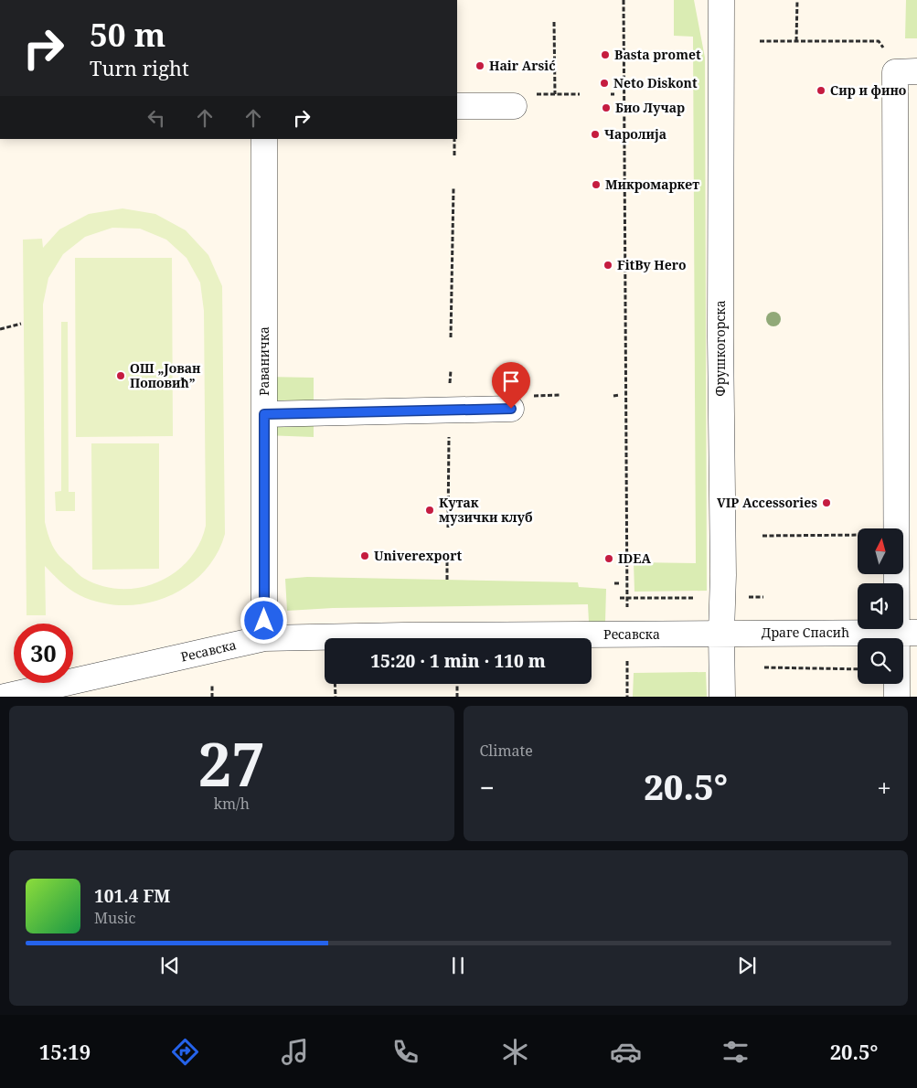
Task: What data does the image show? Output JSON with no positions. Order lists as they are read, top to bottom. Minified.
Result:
{"streets":{"street":["Фрушкогорска","Раваничка","Драге Спасић","Ресавска"]},"crossings":[["Фрушкогорска","Драге Спасић"],["Фрушкогорска","Ресавска"],["Раваничка","Ресавска"],["Драге Спасић","Ресавска"]],"places":["Basta promet","Hair Arsić","Neto Diskont","Сир и фино","Био Лучар","Чаролија","Микромаркет","FitBy Hero","ОШ „Јован Поповић”","VIP Accessories","Кутак музички клуб","Univerexport","IDEA"],"north":"top","page":{"turn":["50 m","Turn right"],"limit":"30","trip":"15:20 · 1 min · 110 m","tile":[["27","km/h"],"Climate"],"heat":["−","20.5°","+"],"song":["101.4 FM","Music"],"tabs":["15:19","20.5°"]}}
